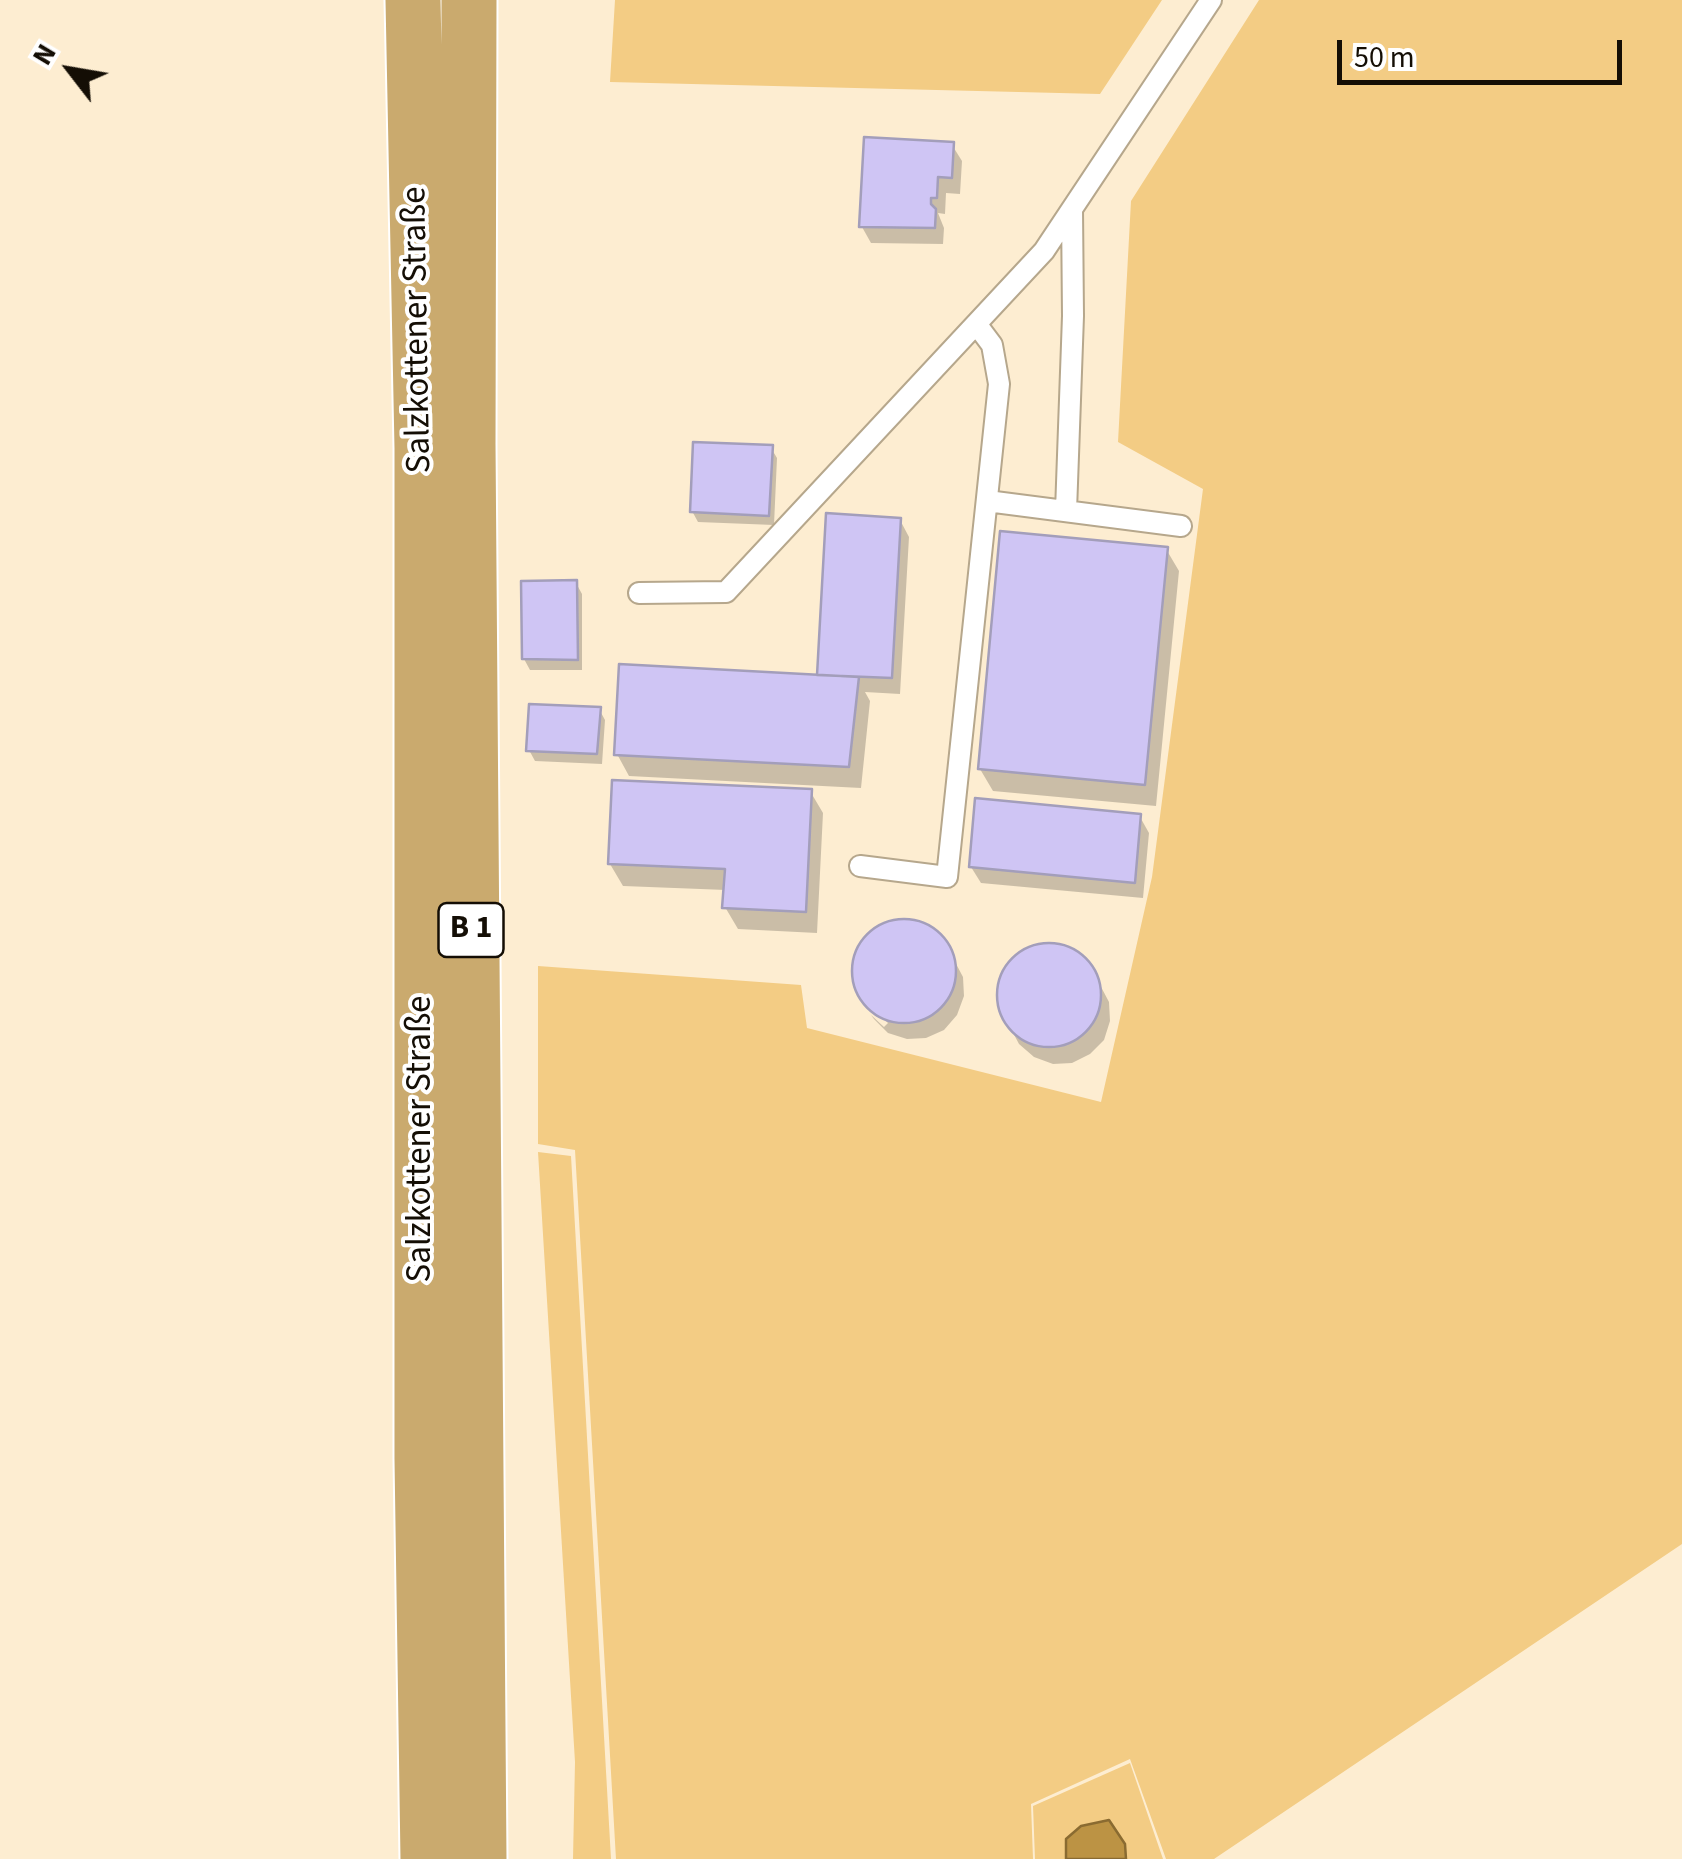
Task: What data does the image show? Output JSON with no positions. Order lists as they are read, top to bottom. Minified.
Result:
{"streets":{"highway":["Salzkottener Straße","B 1"]},"scale_bar":"50 m","north":"top left"}
